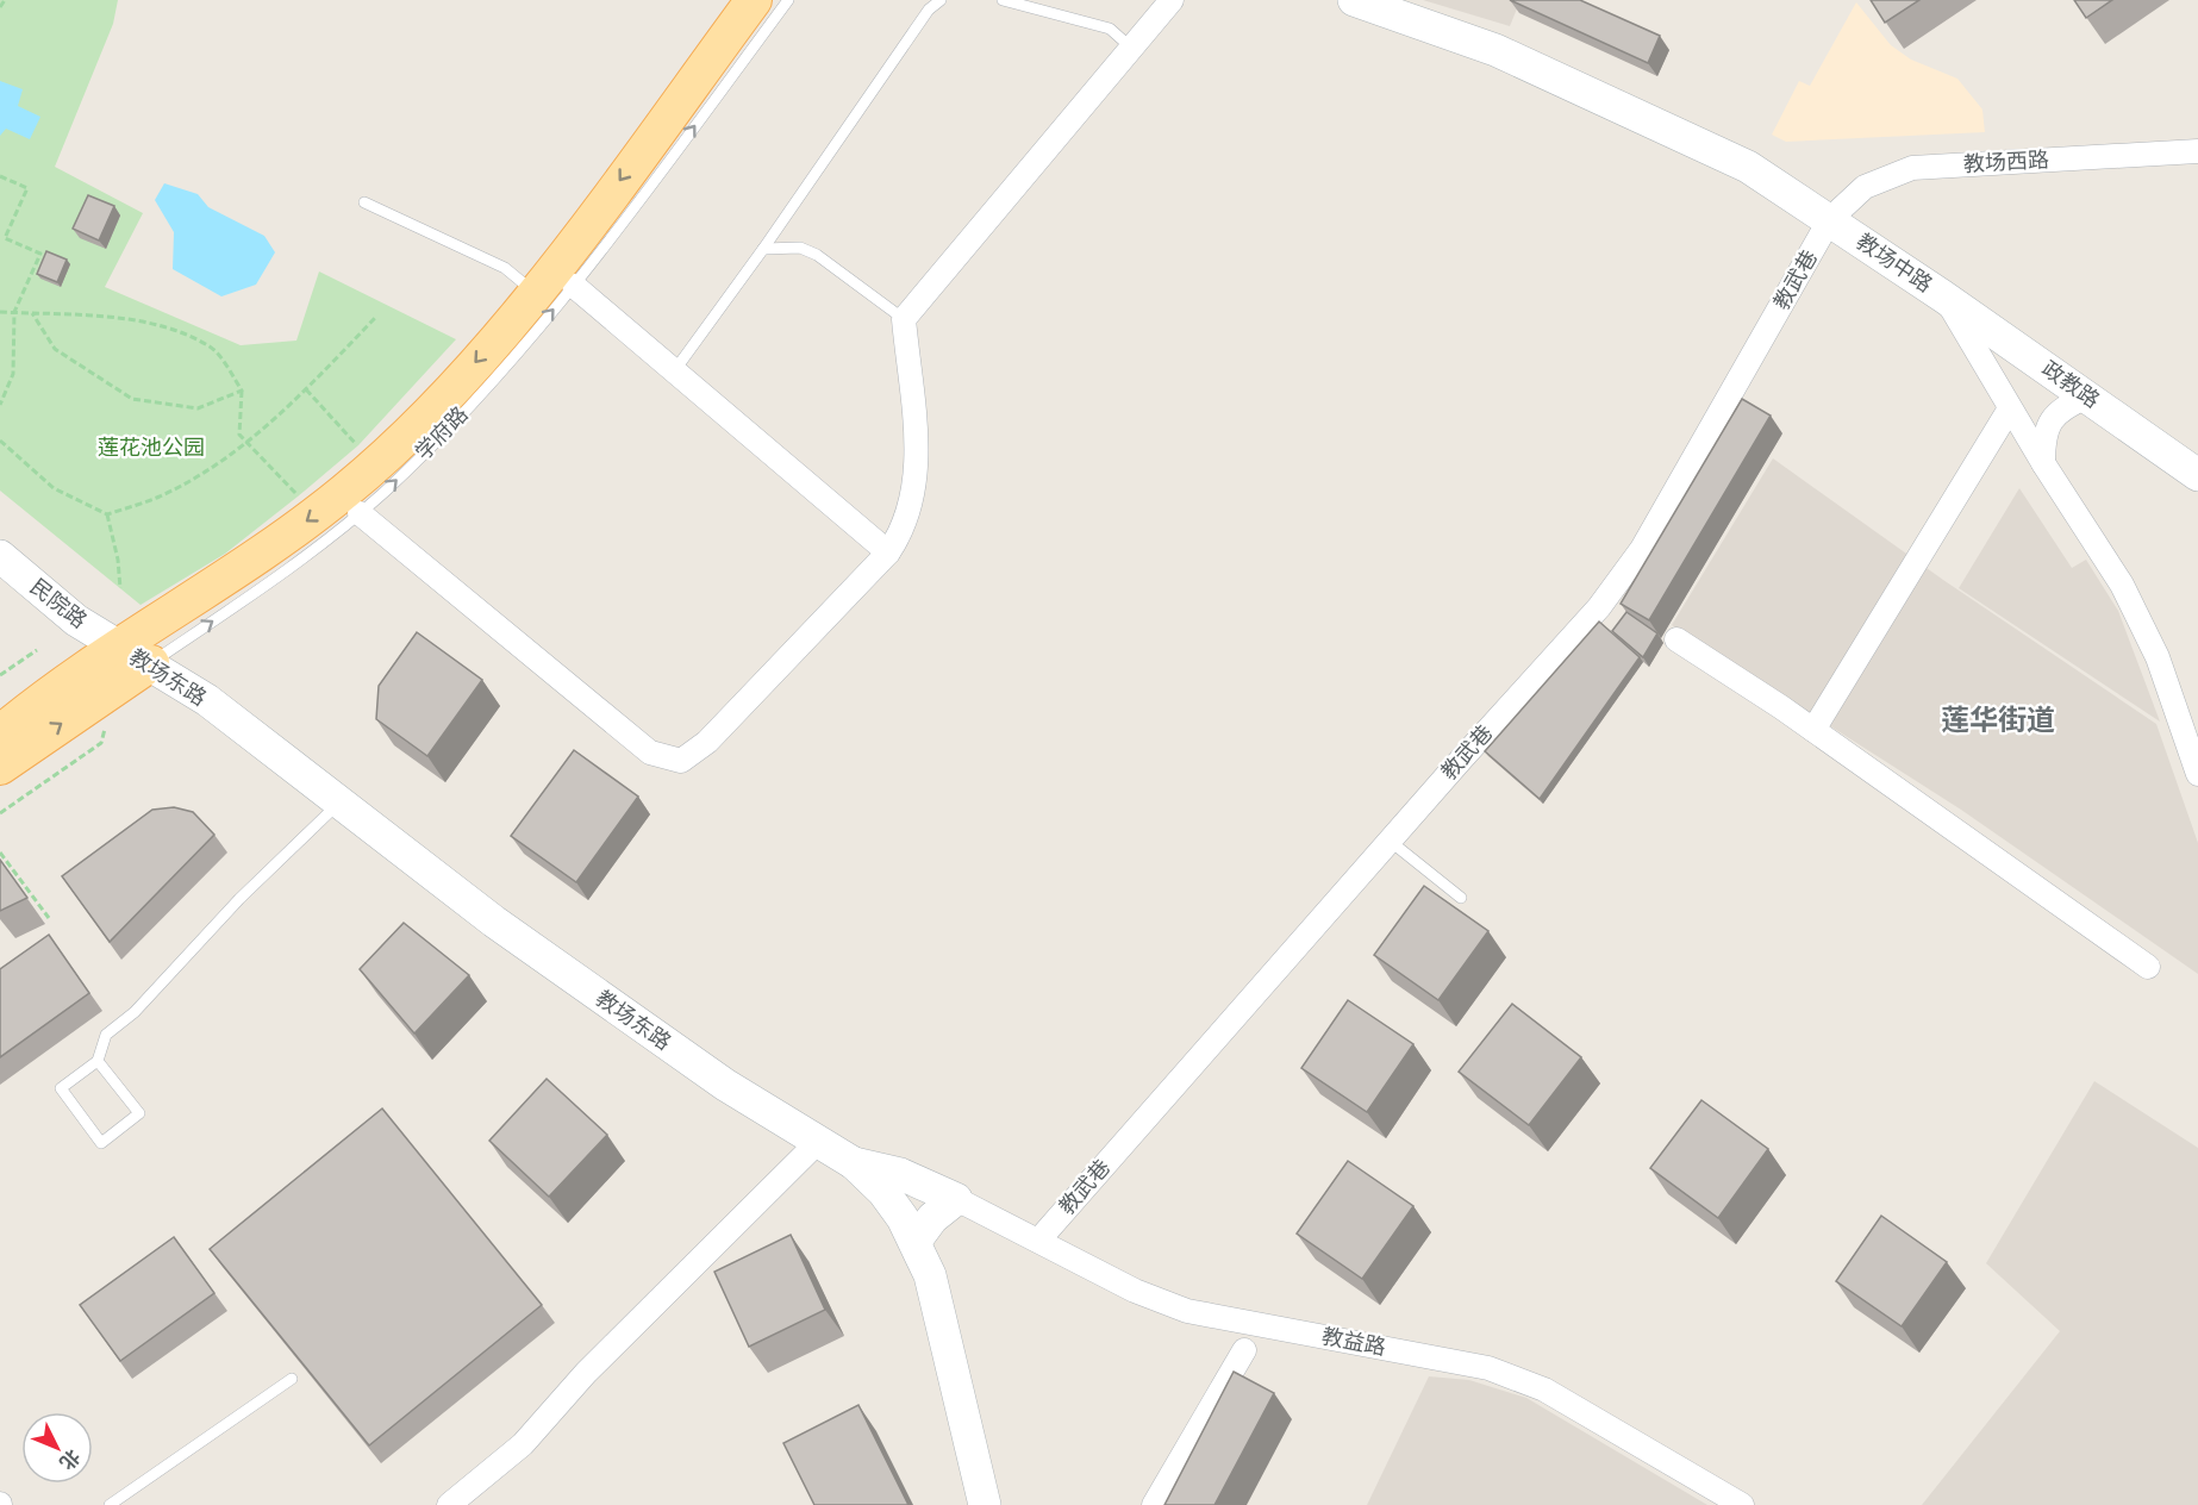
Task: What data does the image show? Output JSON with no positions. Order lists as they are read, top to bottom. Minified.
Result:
{"streets":{"main road":["学府路"],"street":["教场西路","教场中路","教武巷","政教路","民院路","教场东路","教益路"]},"crossings":[["教场西路","教场中路"],["教场西路","教武巷"],["教场中路","教武巷"],["教场中路","政教路"],["教武巷","教益路"],["学府路","民院路"],["学府路","教场东路"],["民院路","教场东路"]],"districts":["莲华街道"],"parks":["莲花池公园"],"north":"bottom right"}
